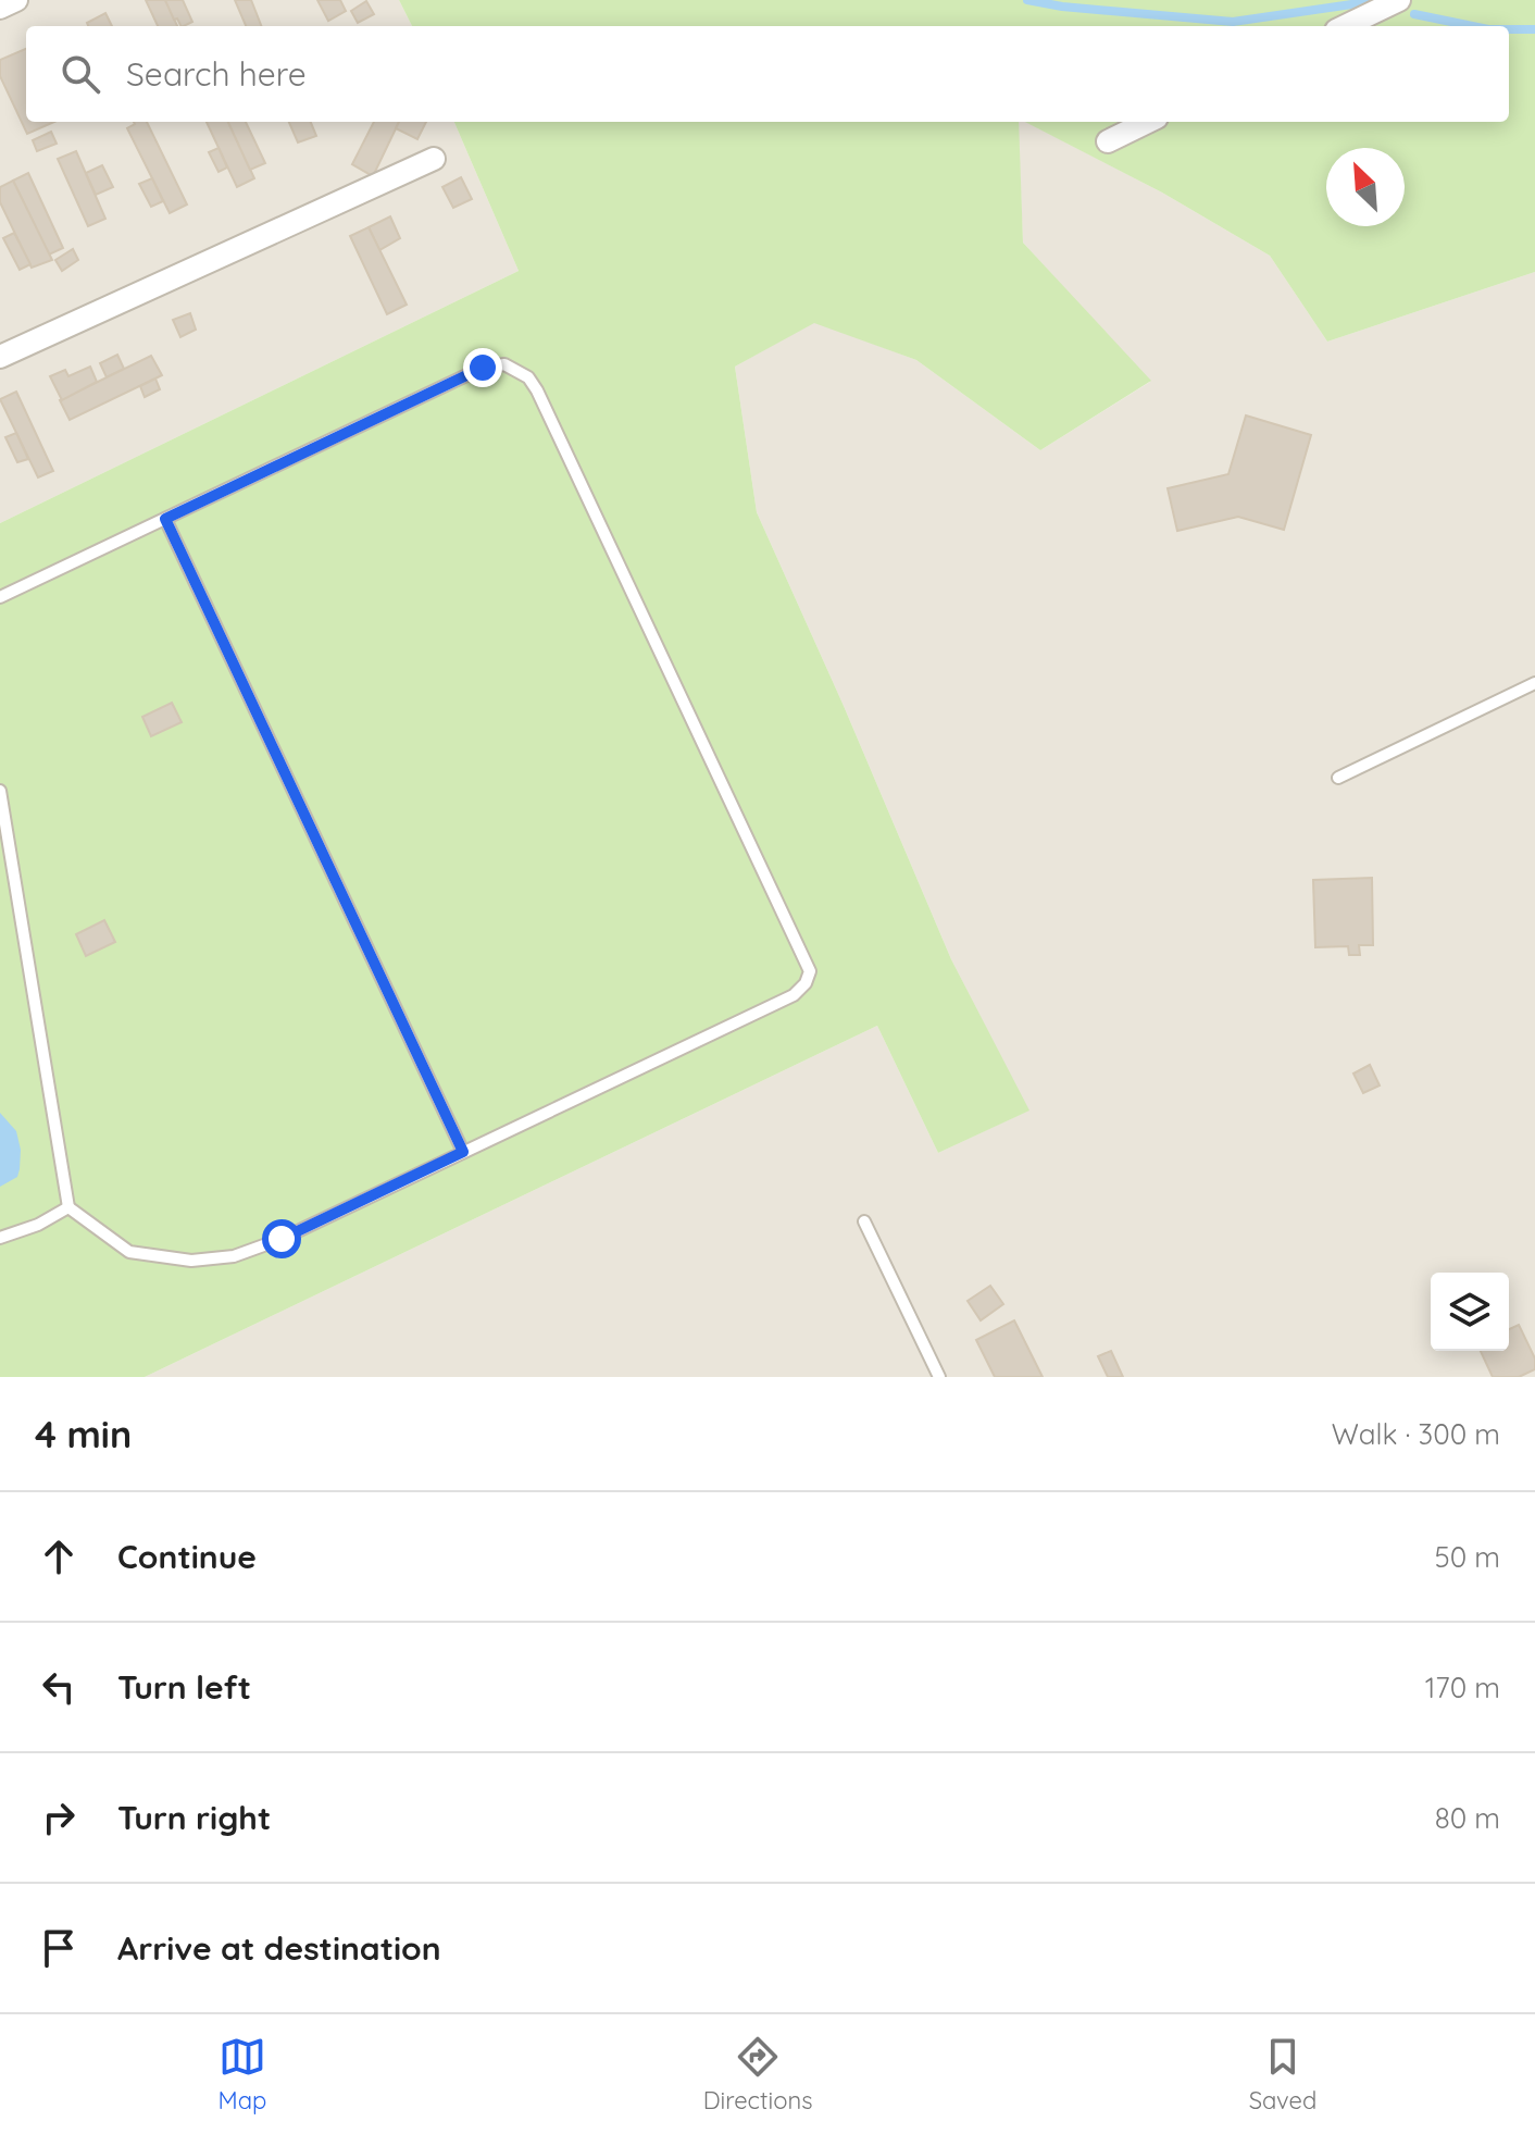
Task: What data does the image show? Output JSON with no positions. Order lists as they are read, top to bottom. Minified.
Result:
{"north":"top left","page":{"search":"Search here","heading":["4 min","Walk · 300 m"],"list":[["Continue","50 m"],["Turn left","170 m"],["Turn right","80 m"],"Arrive at destination"],"nav":["Map","Directions","Saved"]}}
